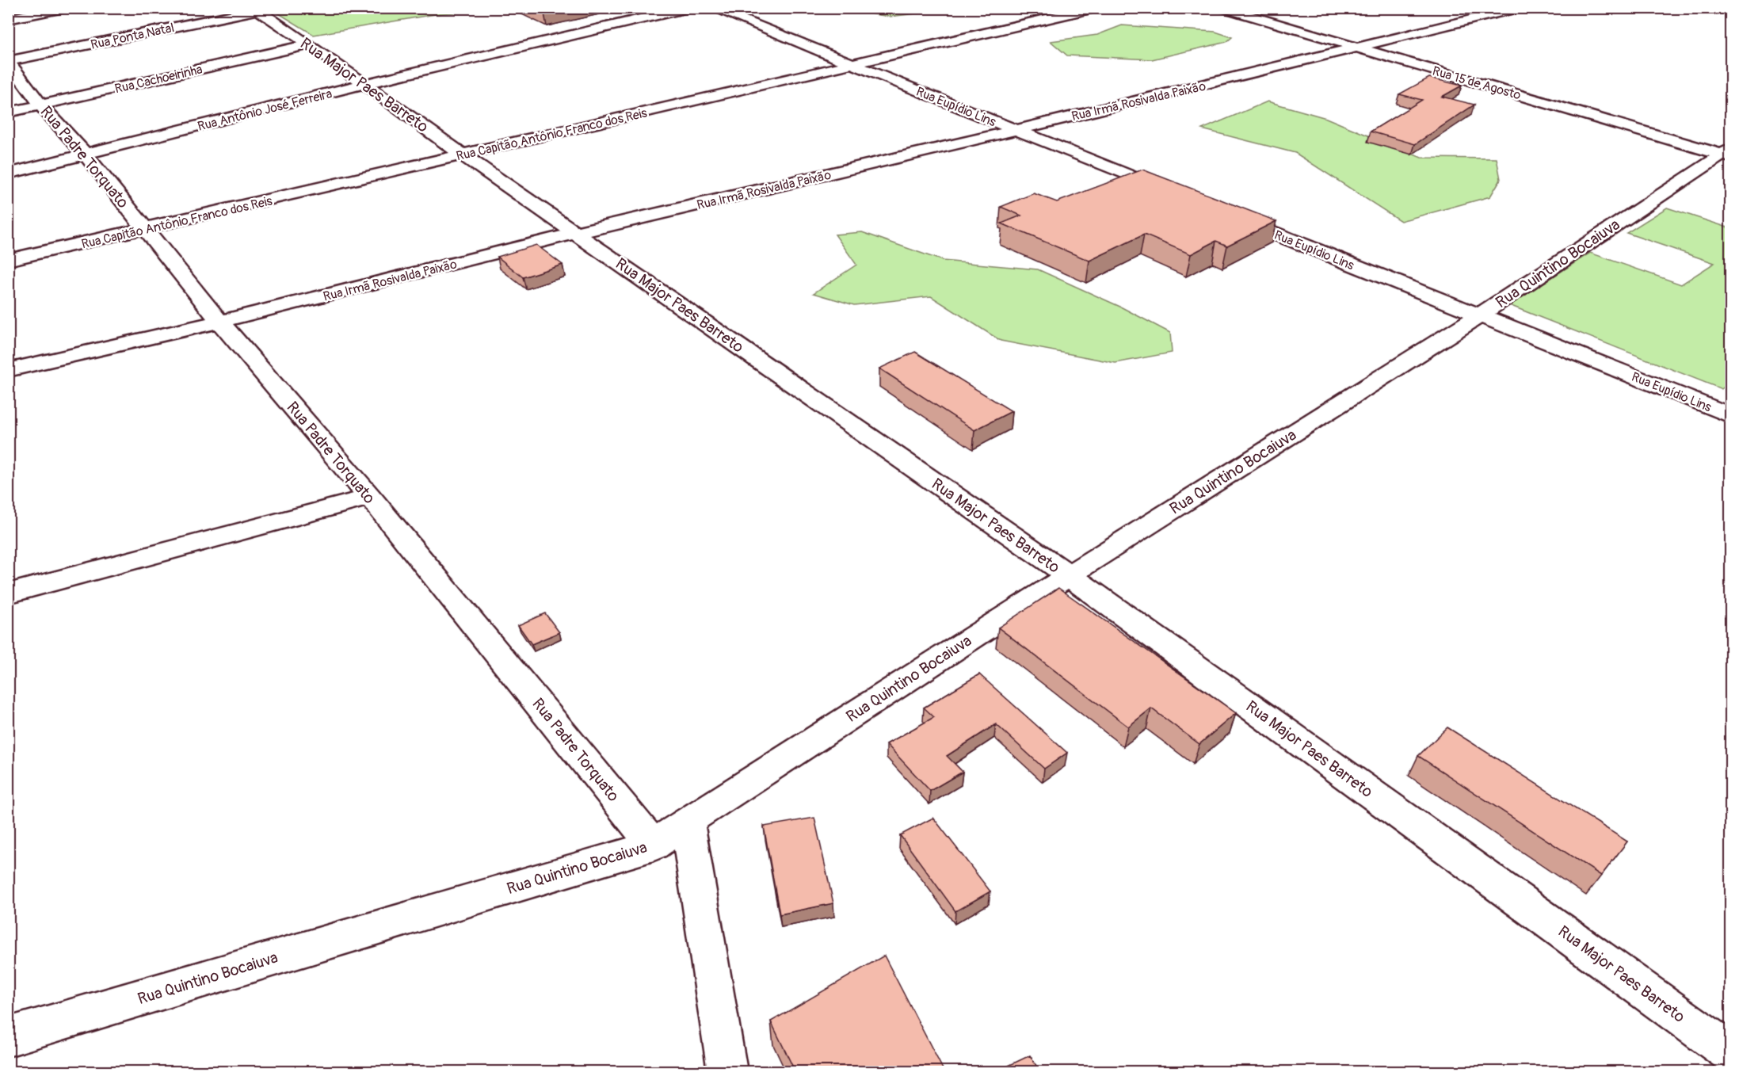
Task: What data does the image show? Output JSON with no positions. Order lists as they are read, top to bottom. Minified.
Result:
{"streets":{"street":["Rua Ponta Natal","Rua Cachoeirinha","Rua 15 de Agosto","Rua Major Paes Barreto","Rua Irmã Rosivalda Paixão","Rua Eupídio Lins","Rua Antônio José Ferreira","Rua Capitão Antônio Franco dos Reis","Rua Padre Torquato","Rua Quintino Bocaiuva"]},"crossings":[["Rua Ponta Natal","Rua Major Paes Barreto"],["Rua Ponta Natal","Rua Padre Torquato"],["Rua Cachoeirinha","Rua Major Paes Barreto"],["Rua Cachoeirinha","Rua Padre Torquato"],["Rua 15 de Agosto","Rua Irmã Rosivalda Paixão"],["Rua 15 de Agosto","Rua Quintino Bocaiuva"],["Rua Major Paes Barreto","Rua Irmã Rosivalda Paixão"],["Rua Major Paes Barreto","Rua Antônio José Ferreira"],["Rua Major Paes Barreto","Rua Capitão Antônio Franco dos Reis"],["Rua Major Paes Barreto","Rua Quintino Bocaiuva"],["Rua Irmã Rosivalda Paixão","Rua Eupídio Lins"],["Rua Irmã Rosivalda Paixão","Rua Padre Torquato"],["Rua Eupídio Lins","Rua Capitão Antônio Franco dos Reis"],["Rua Eupídio Lins","Rua Quintino Bocaiuva"],["Rua Antônio José Ferreira","Rua Padre Torquato"],["Rua Capitão Antônio Franco dos Reis","Rua Padre Torquato"],["Rua Padre Torquato","Rua Quintino Bocaiuva"]]}
